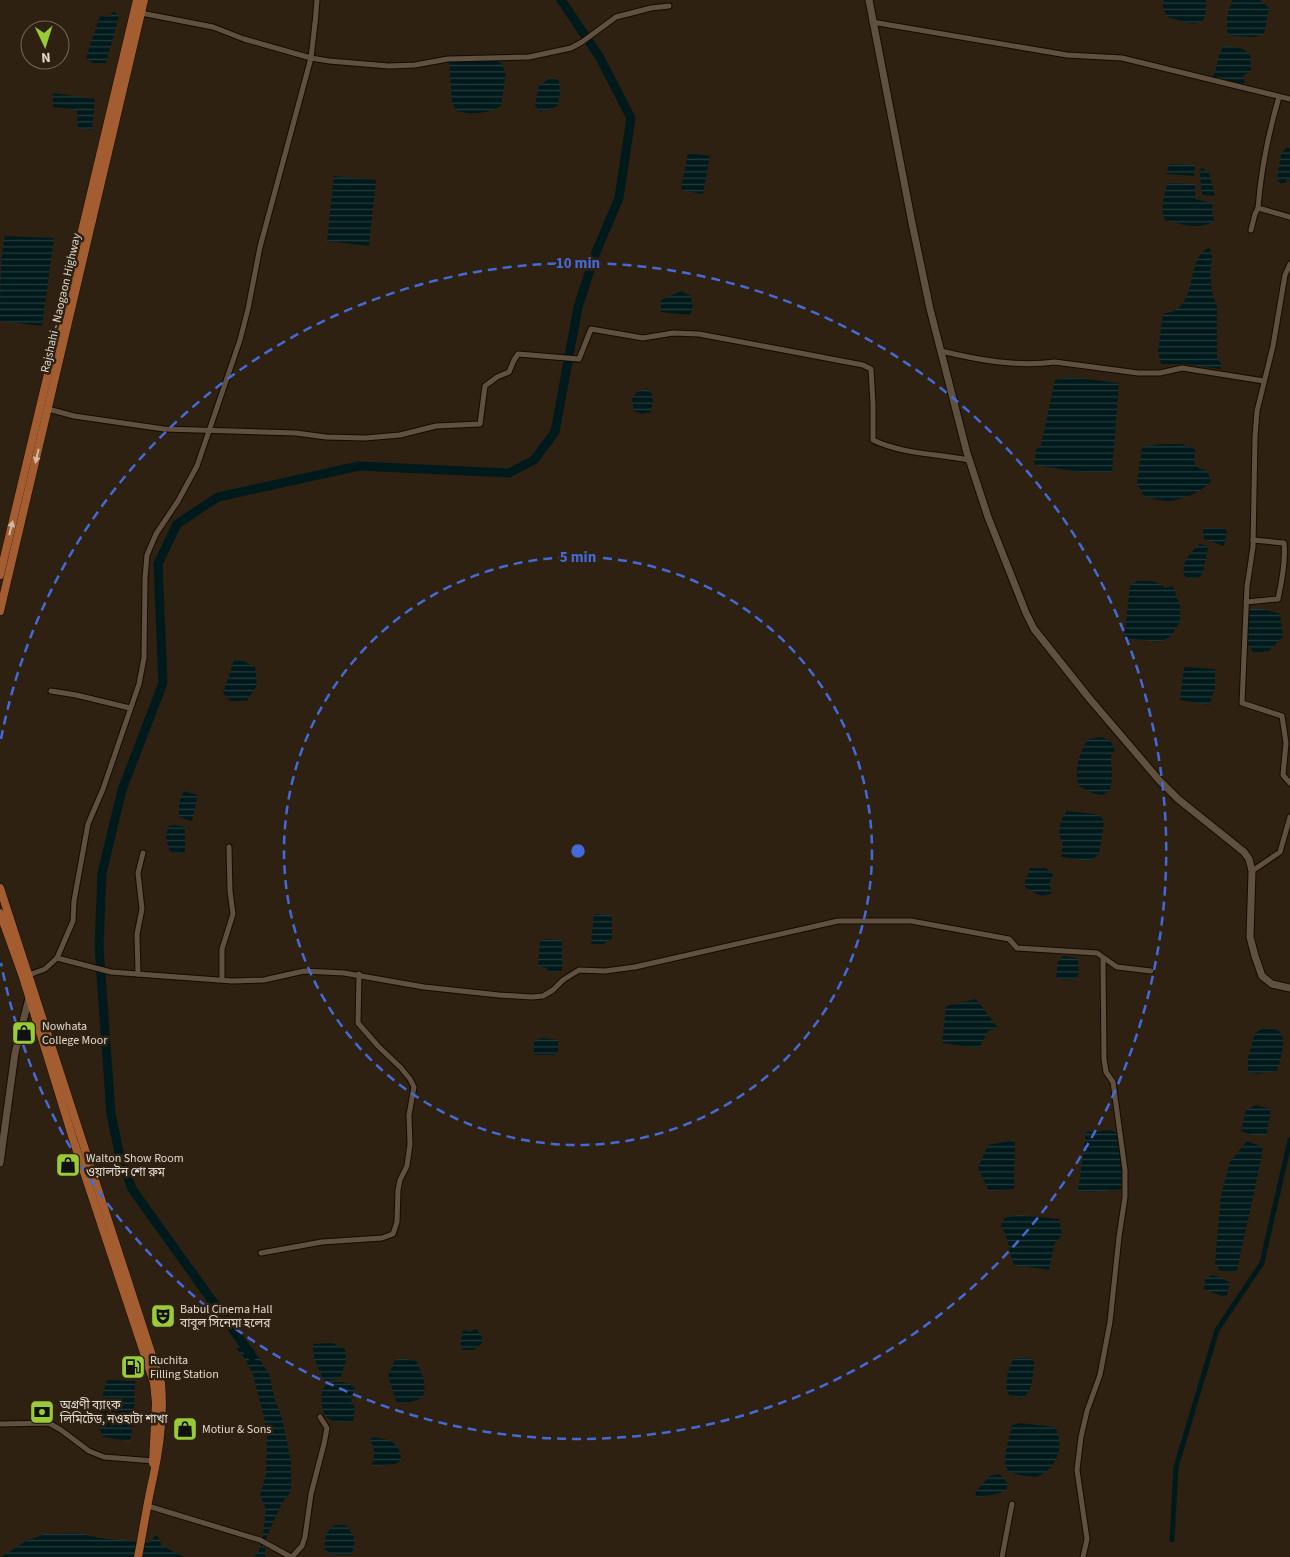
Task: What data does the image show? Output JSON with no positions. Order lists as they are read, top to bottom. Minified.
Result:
{"streets":{"main road":["Rajshahi - Naogaon Highway"]},"places":{"shop":["Nowhata College Moor","Walton Show Room ওয়ালটন শো রুম","Motiur & Sons"],"theatre":["Babul Cinema Hall বাবুল সিনেমা হলের"],"fuel station":["Ruchita Filling Station"],"bank":["অগ্রণী ব্যাংক লিমিটেড, নওহাটা শাখা"]},"north":"bottom","rings":["10 min","5 min"]}
